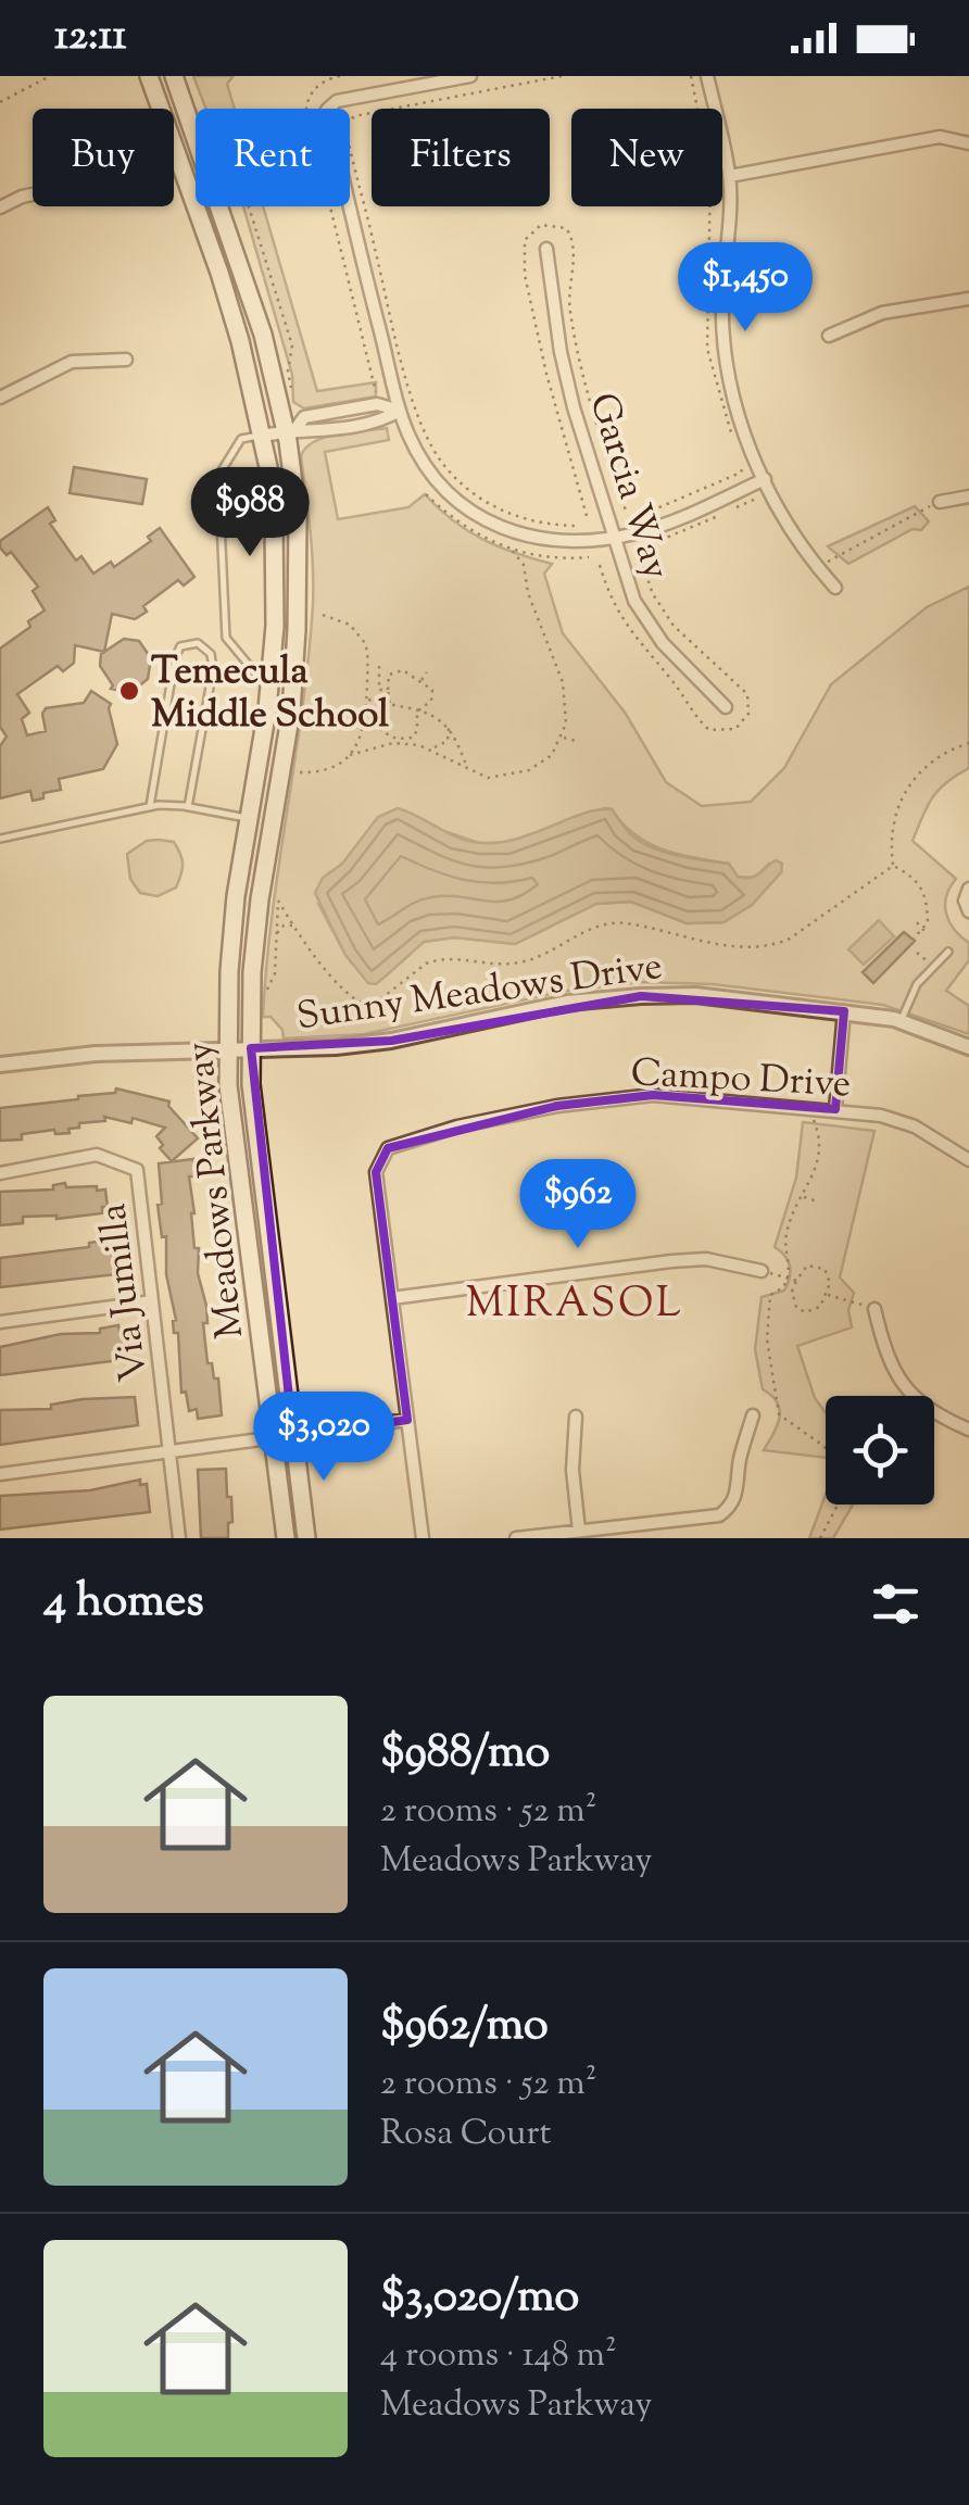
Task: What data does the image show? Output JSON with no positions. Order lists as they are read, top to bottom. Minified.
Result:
{"streets":{"main road":["Meadows Parkway"],"street":["Garcia Way","Sunny Meadows Drive","Campo Drive","Via Jumilla"]},"crossings":[["Sunny Meadows Drive","Meadows Parkway"]],"districts":["MIRASOL"],"places":["Temecula Middle School"],"page":{"status":"12:11","chip":["Buy","Rent","Filters","New"],"price":["$1,450","$988","$962","$3,020"],"heading":"4 homes","list":[{"name":"$988/mo","note":"2 rooms · 52 m² · Meadows Parkway"},{"name":"$962/mo","note":"2 rooms · 52 m² · Rosa Court"},{"name":"$3,020/mo","note":"4 rooms · 148 m² · Meadows Parkway"}]}}
